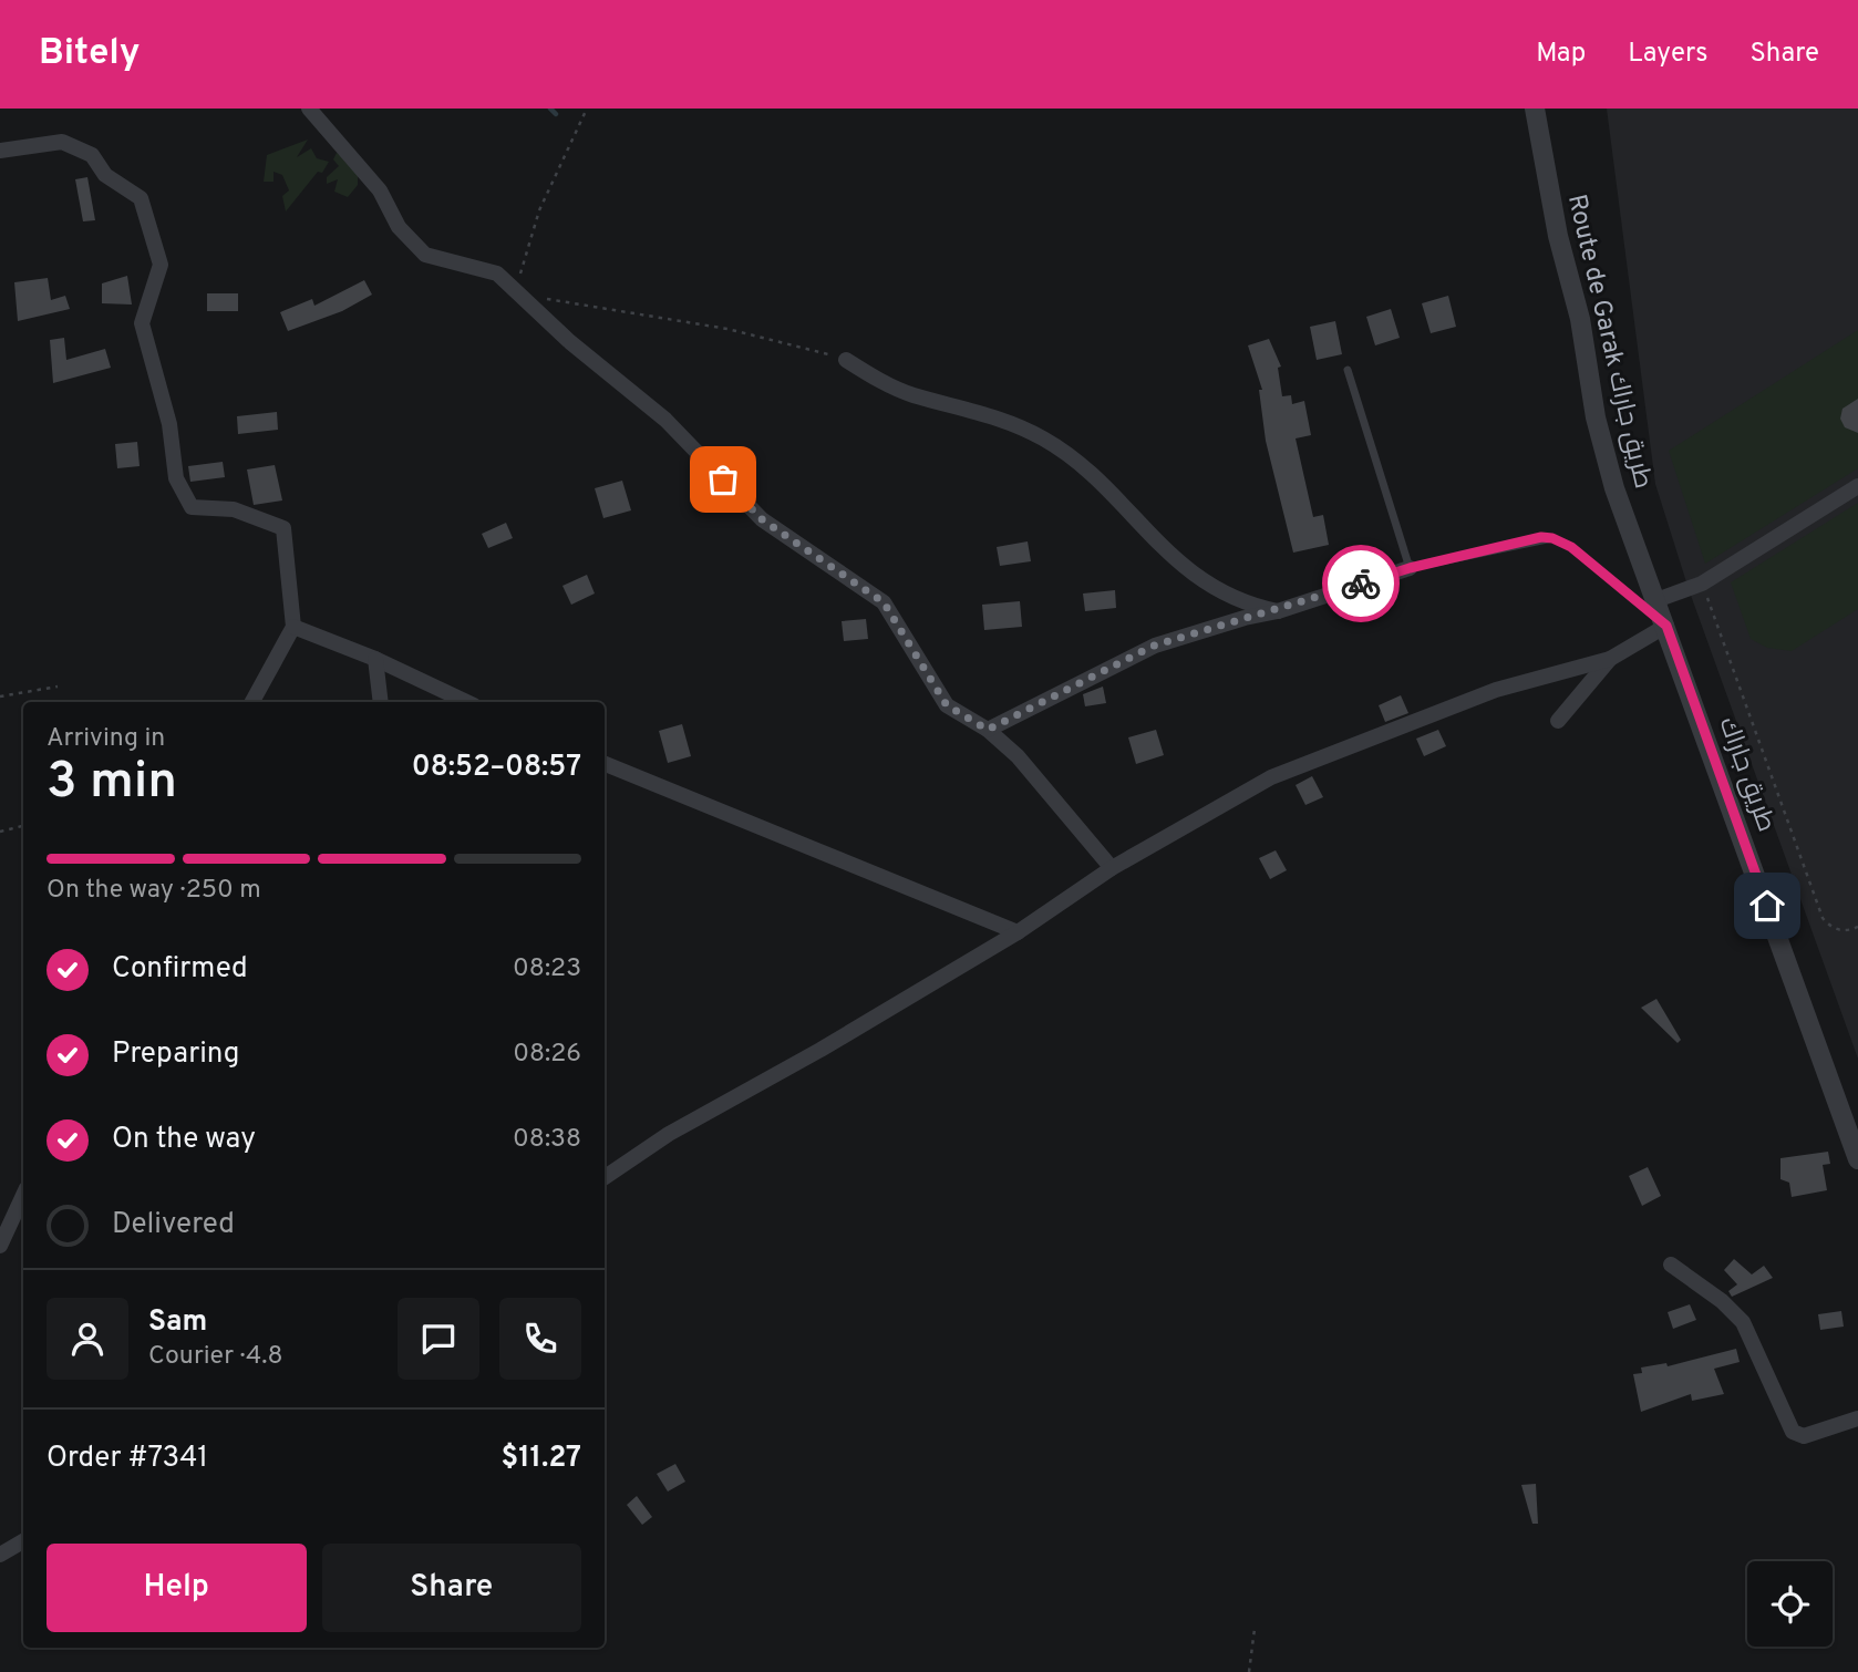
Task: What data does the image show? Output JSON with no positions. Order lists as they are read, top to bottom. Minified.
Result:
{"streets":{"street":["Route de Garak طريق جاراك","طريق جاراك"]},"crossings":[["Route de Garak طريق جاراك","طريق جاراك"]],"page":{"header":"Bitely","nav":["Map","Layers","Share"],"heading":["3 min","Arriving in","08:52–08:57"],"panel":["Sam","Courier · 4.8","Order #7341","$11.27"],"bar":"On the way · 250 m","list":[["Confirmed","08:23"],["Preparing","08:26"],["On the way","08:38"],"Delivered"],"buttons":["Help","Share"]}}
